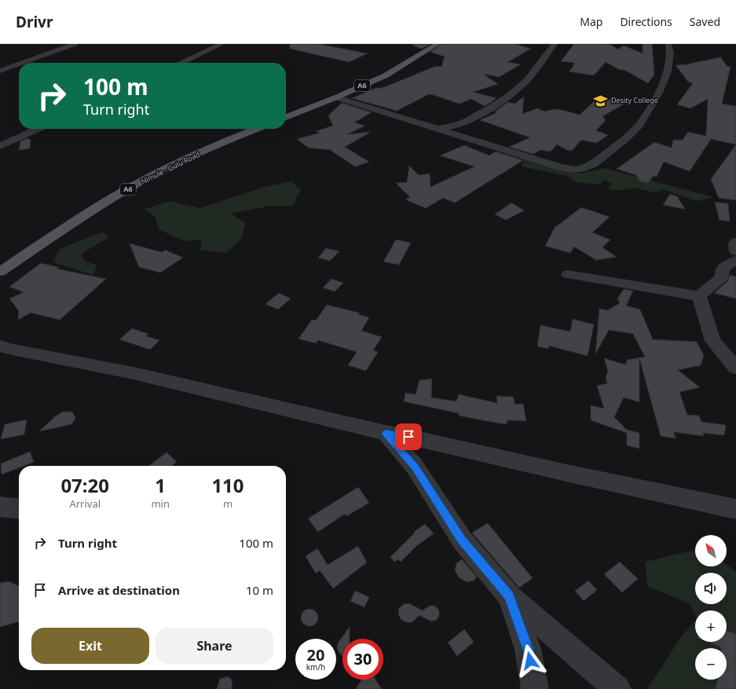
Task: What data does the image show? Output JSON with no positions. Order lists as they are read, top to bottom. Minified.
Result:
{"streets":{"main road":["A6","Nimule - Gulu Road"]},"places":{"school or university":["Desity College"]},"north":"top left","page":{"header":"Drivr","nav":["Map","Directions","Saved"],"turn":["100 m","Turn right"],"eta":["07:20","Arrival","1","min","110","m"],"list":[{"name":"Turn right","value":"100 m"},{"name":"Arrive at destination","value":"10 m"}],"map_buttons":["+","−"],"buttons":["Exit","Share"],"speed":"20 km/h","limit":"30"}}
